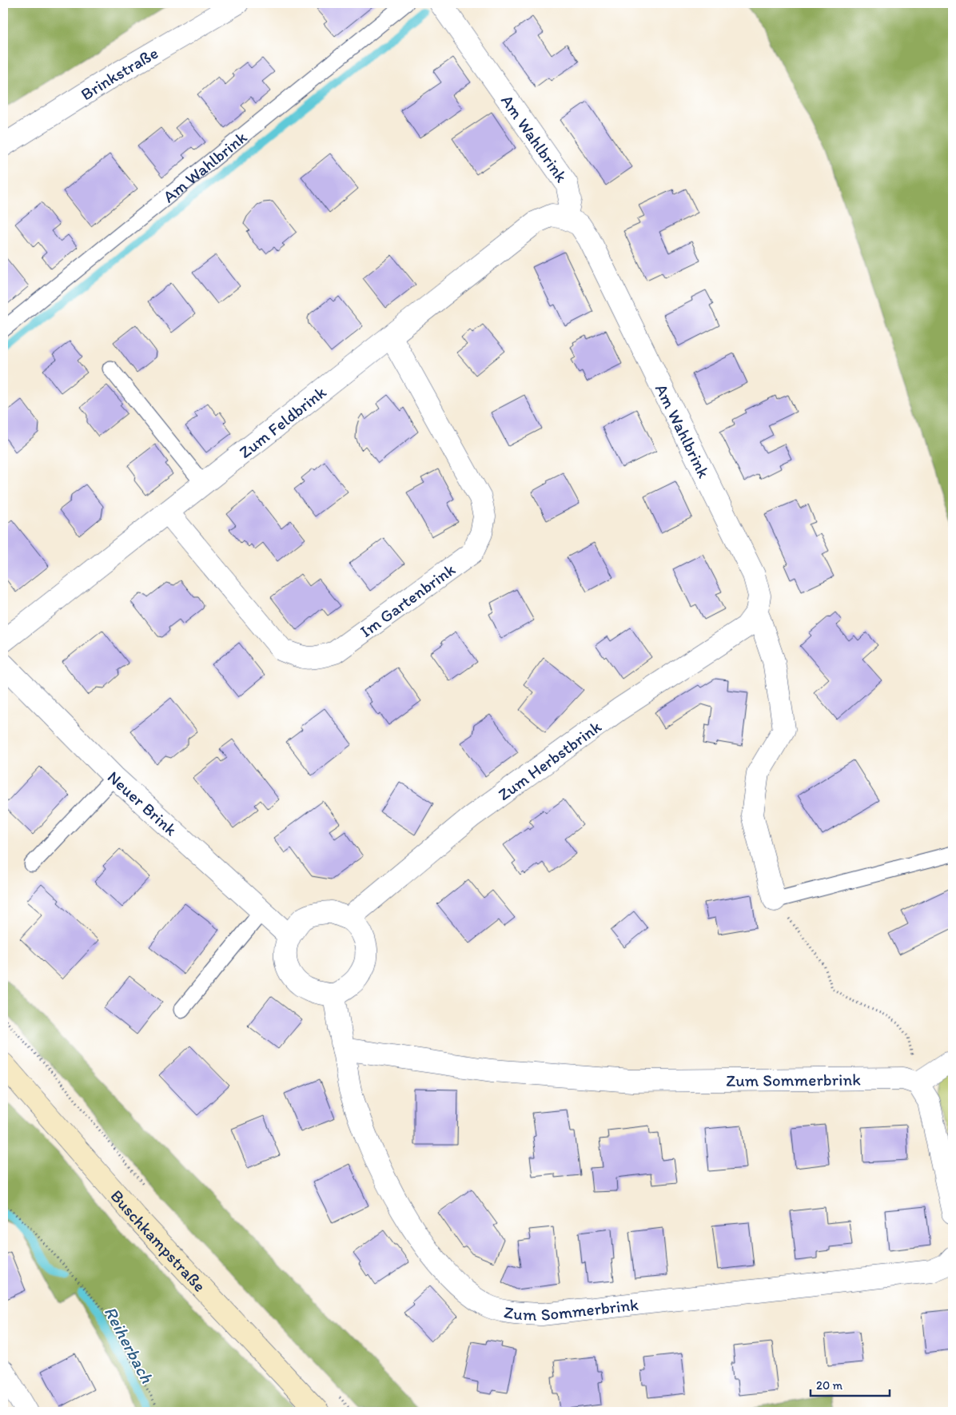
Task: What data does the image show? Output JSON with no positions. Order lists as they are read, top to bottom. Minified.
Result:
{"streets":{"main road":["Buschkampstraße"],"street":["Brinkstraße","Am Wahlbrink","Zum Feldbrink","Im Gartenbrink","Zum Herbstbrink","Neuer Brink","Zum Sommerbrink"]},"crossings":[["Am Wahlbrink","Zum Feldbrink"],["Am Wahlbrink","Zum Herbstbrink"],["Zum Feldbrink","Im Gartenbrink"],["Zum Herbstbrink","Neuer Brink"],["Zum Herbstbrink","Zum Sommerbrink"],["Neuer Brink","Zum Sommerbrink"]],"water":["Reiherbach"],"scale_bar":"20 m"}
